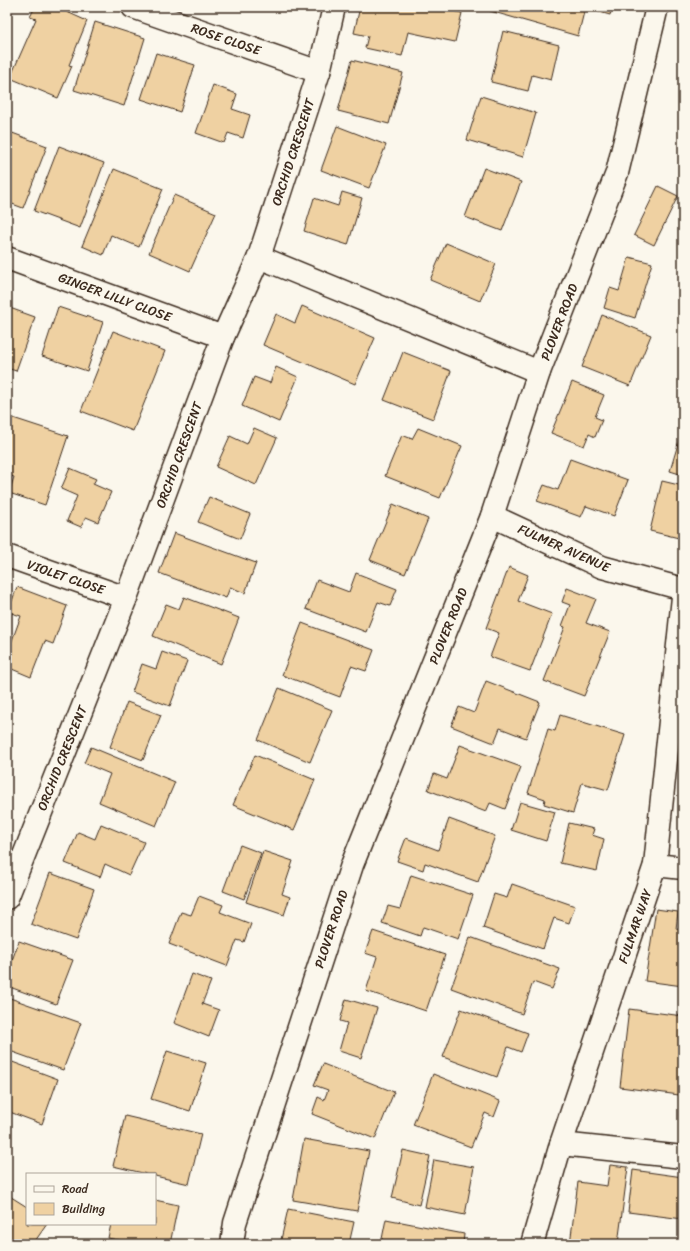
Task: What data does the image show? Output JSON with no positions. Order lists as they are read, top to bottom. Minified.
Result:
{"streets":{"street":["ROSE CLOSE","ORCHID CRESCENT","GINGER LILLY CLOSE","PLOVER ROAD","FULMER AVENUE","VIOLET CLOSE","FULMAR WAY"]},"crossings":[["ROSE CLOSE","ORCHID CRESCENT"],["ORCHID CRESCENT","GINGER LILLY CLOSE"],["ORCHID CRESCENT","VIOLET CLOSE"],["PLOVER ROAD","FULMER AVENUE"]],"legend":["Road","Building"]}
